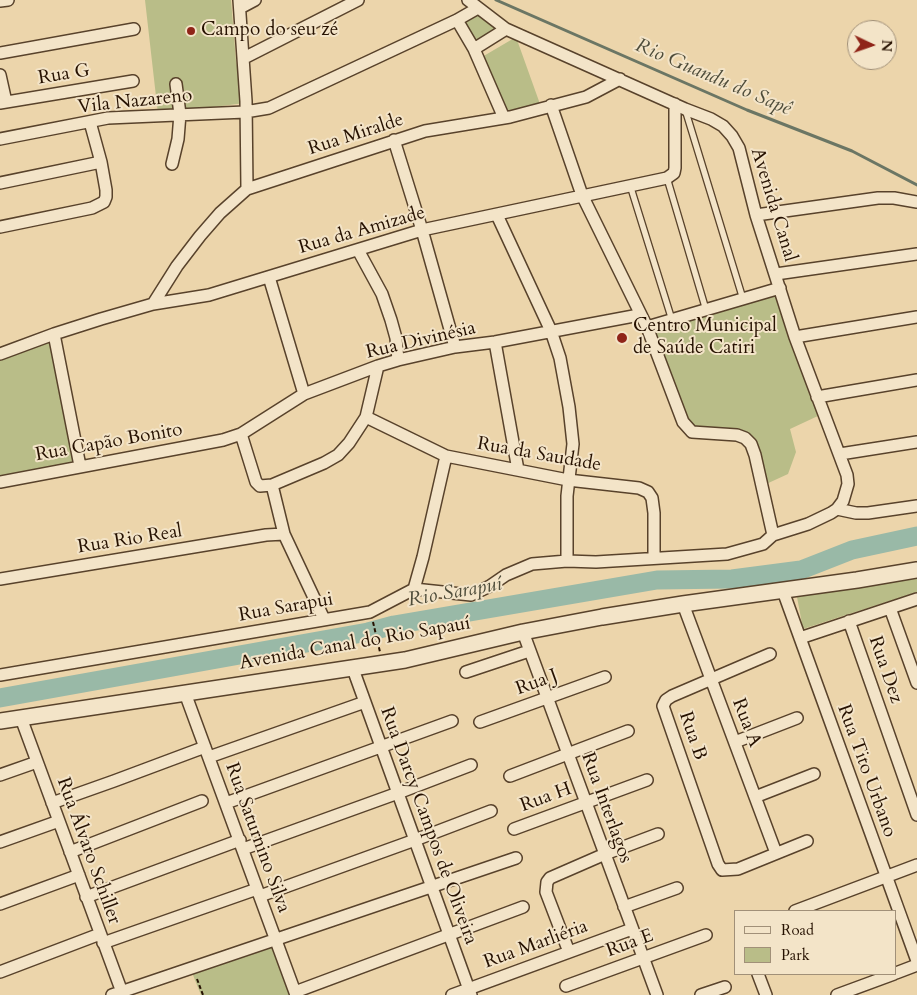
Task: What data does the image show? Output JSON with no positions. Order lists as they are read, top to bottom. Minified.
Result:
{"streets":{"street":["Rua G","Vila Nazareno","Rua Miralde","Avenida Canal","Rua da Amizade","Rua Divinésia","Rua Capão Bonito","Rua da Saudade","Rua Rio Real","Rua Sarapui","Avenida Canal do Rio Sapauí","Rua Dez","Rua J","Rua A","Rua B","Rua Tito Urbano","Rua H","Rua Interlagos","Rua Darcy Campos de Oliveira","Rua Saturnino Silva","Rua Álvaro Schiller","Rua E","Rua Marliéria"]},"crossings":[["Vila Nazareno","Avenida Canal"],["Rua Miralde","Avenida Canal"],["Rua Miralde","Rua da Amizade"],["Rua Divinésia","Rua Capão Bonito"],["Avenida Canal do Rio Sapauí","Rua A"],["Avenida Canal do Rio Sapauí","Rua Tito Urbano"],["Avenida Canal do Rio Sapauí","Rua Interlagos"],["Avenida Canal do Rio Sapauí","Rua Darcy Campos de Oliveira"],["Avenida Canal do Rio Sapauí","Rua Saturnino Silva"],["Avenida Canal do Rio Sapauí","Rua Álvaro Schiller"],["Rua J","Rua Interlagos"],["Rua A","Rua B"],["Rua H","Rua Interlagos"],["Rua Interlagos","Rua E"],["Rua Interlagos","Rua Marliéria"],["Rua Darcy Campos de Oliveira","Rua Marliéria"]],"water":["Rio Guandu do Sapê","Rio Sarapuí"],"places":["Campo do seu zé","Centro Municipal de Saúde Catiri"],"legend":["Road","Park"],"north":"right"}
